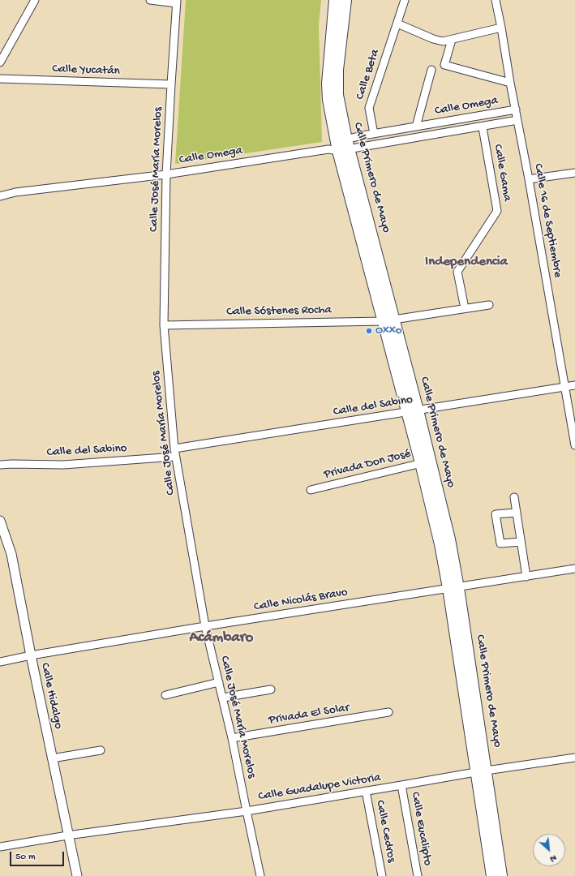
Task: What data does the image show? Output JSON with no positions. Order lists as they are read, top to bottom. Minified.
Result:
{"streets":{"main road":["Calle Primero de Mayo"],"street":["Calle Yucatán","Calle Beta","Calle Omega","Calle José María Morelos","Calle Gama","Calle 16 de Septiembre","Calle Sóstenes Rocha","Calle del Sabino","Privada Don José","Calle Nicolás Bravo","Calle Hidalgo","Privada El Solar","Calle Guadalupe Victoria","Calle Eucalipto","Calle Cedros"]},"crossings":[["Calle Yucatán","Calle José María Morelos"],["Calle Beta","Calle Omega"],["Calle Omega","Calle José María Morelos"],["Calle Omega","Calle Gama"],["Calle Omega","Calle Primero de Mayo"],["Calle Omega","Calle 16 de Septiembre"],["Calle José María Morelos","Calle Sóstenes Rocha"],["Calle José María Morelos","Calle del Sabino"],["Calle José María Morelos","Calle Nicolás Bravo"],["Calle José María Morelos","Privada El Solar"],["Calle José María Morelos","Calle Guadalupe Victoria"],["Calle Primero de Mayo","Calle Sóstenes Rocha"],["Calle Primero de Mayo","Calle del Sabino"],["Calle Primero de Mayo","Privada Don José"],["Calle Primero de Mayo","Calle Nicolás Bravo"],["Calle Primero de Mayo","Calle Guadalupe Victoria"],["Calle 16 de Septiembre","Calle del Sabino"],["Calle Nicolás Bravo","Calle Hidalgo"],["Calle Hidalgo","Calle Guadalupe Victoria"],["Calle Guadalupe Victoria","Calle Eucalipto"],["Calle Guadalupe Victoria","Calle Cedros"]],"districts":["Independencia","Acámbaro"],"places":["Oxxo"],"scale_bar":"50 m","north":"bottom right"}
